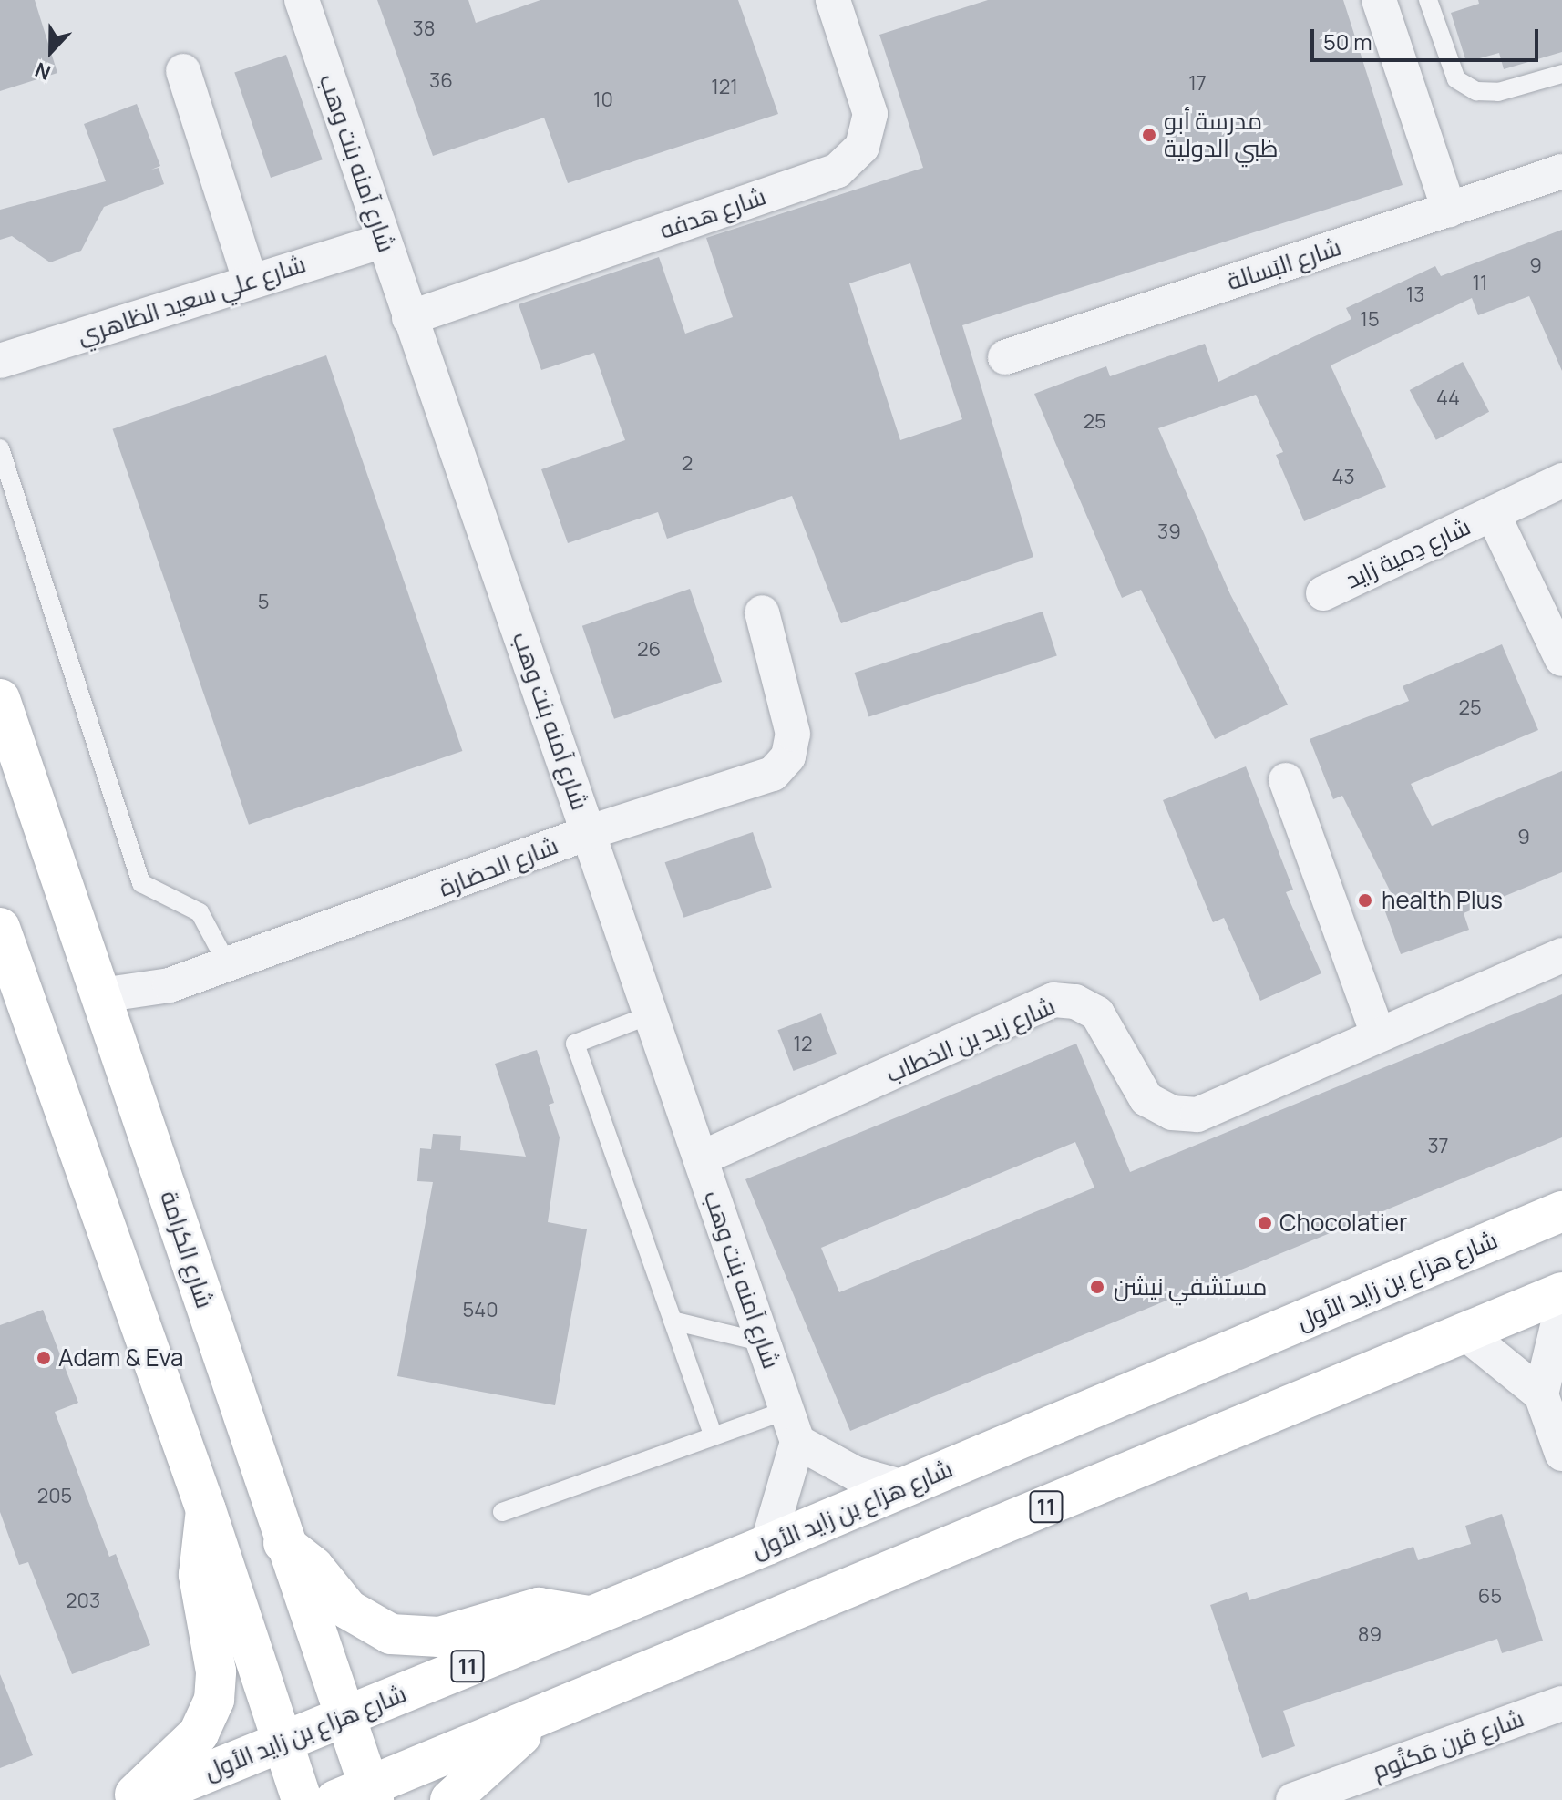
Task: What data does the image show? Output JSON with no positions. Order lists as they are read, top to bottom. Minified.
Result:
{"streets":{"main road":["شارع الكرامة","شارع هزاع بن زايد الأول","11"],"street":["شارع آمنه بنت وهب","شارع هدفه","شارع البَسالة","شارع علي سعيد الظاهري","شارع دِمية زايد","شارع الحضارة","شارع زيد بن الخطاب","شارع قرن مَكتُوم"]},"crossings":[["شارع آمنه بنت وهب","شارع هدفه"],["شارع آمنه بنت وهب","شارع علي سعيد الظاهري"],["شارع آمنه بنت وهب","شارع الحضارة"],["شارع آمنه بنت وهب","شارع زيد بن الخطاب"],["شارع الحضارة","شارع الكرامة"],["شارع الكرامة","شارع هزاع بن زايد الأول"],["شارع الكرامة","11"]],"places":["مدرسة أبو ظبي الدولية","health Plus","Chocolatier","مستشفي نيشن","Adam & Eva"],"house_numbers":["38","36","17","121","10","9","11","13","15","44","25","2","43","39","5","26","25","9","12","37","540","205","65","203","89"],"scale_bar":"50 m","north":"bottom"}
